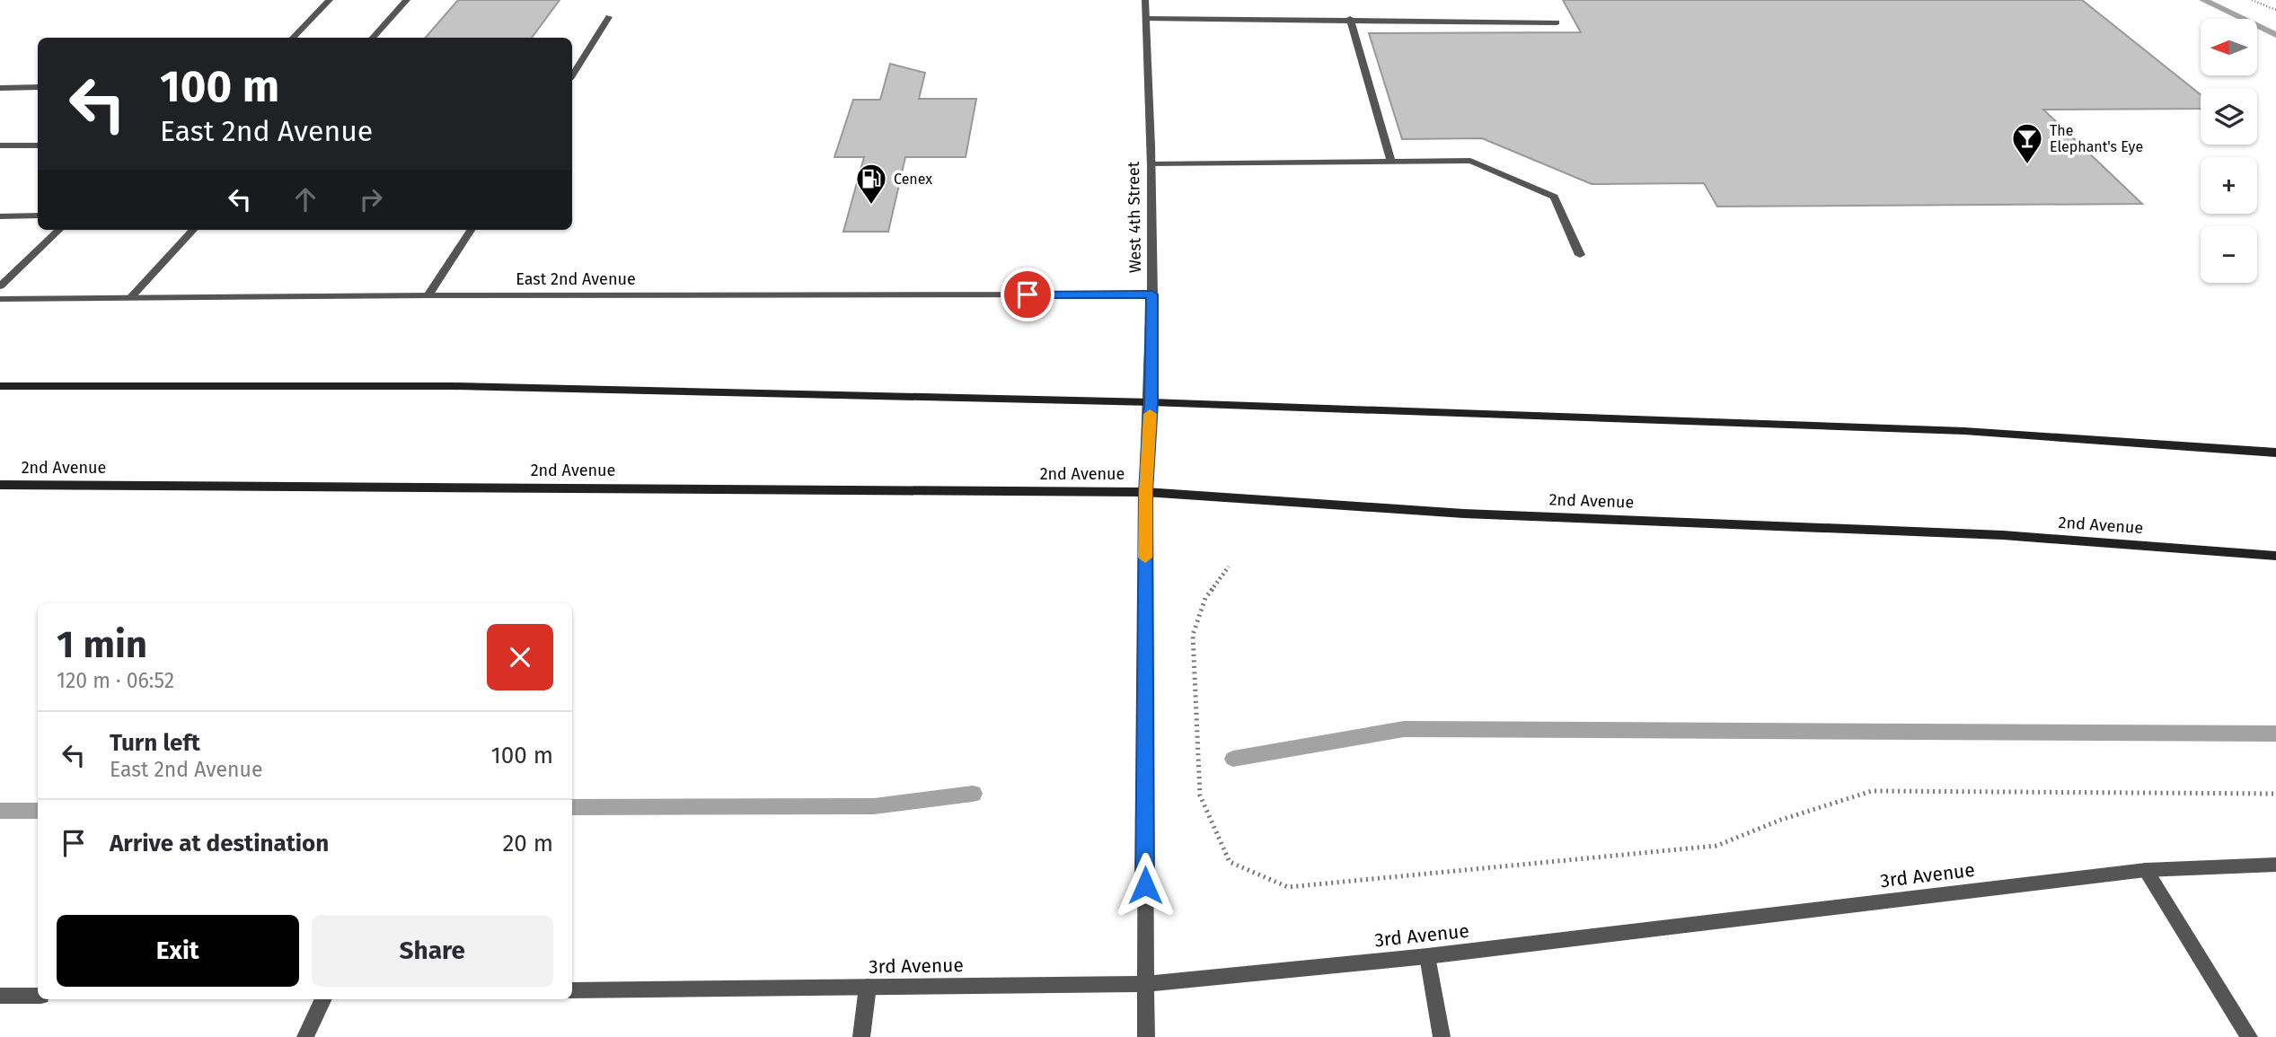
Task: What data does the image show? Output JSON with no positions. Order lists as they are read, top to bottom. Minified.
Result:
{"streets":{"main road":["2nd Avenue"],"street":["West 4th Street","East 2nd Avenue","3rd Avenue"]},"crossings":[["West 4th Street","East 2nd Avenue"],["West 4th Street","2nd Avenue"],["West 4th Street","3rd Avenue"]],"places":{"bar":["The Elephant's Eye"],"fuel station":["Cenex"]},"north":"left","page":{"map_buttons":["+","−"],"turn":["100 m","East 2nd Avenue"],"heading":["1 min","120 m · 06:52"],"list":[{"name":"Turn left","note":"East 2nd Avenue","value":"100 m"},{"name":"Arrive at destination","value":"20 m"}],"buttons":["Exit","Share"]}}
